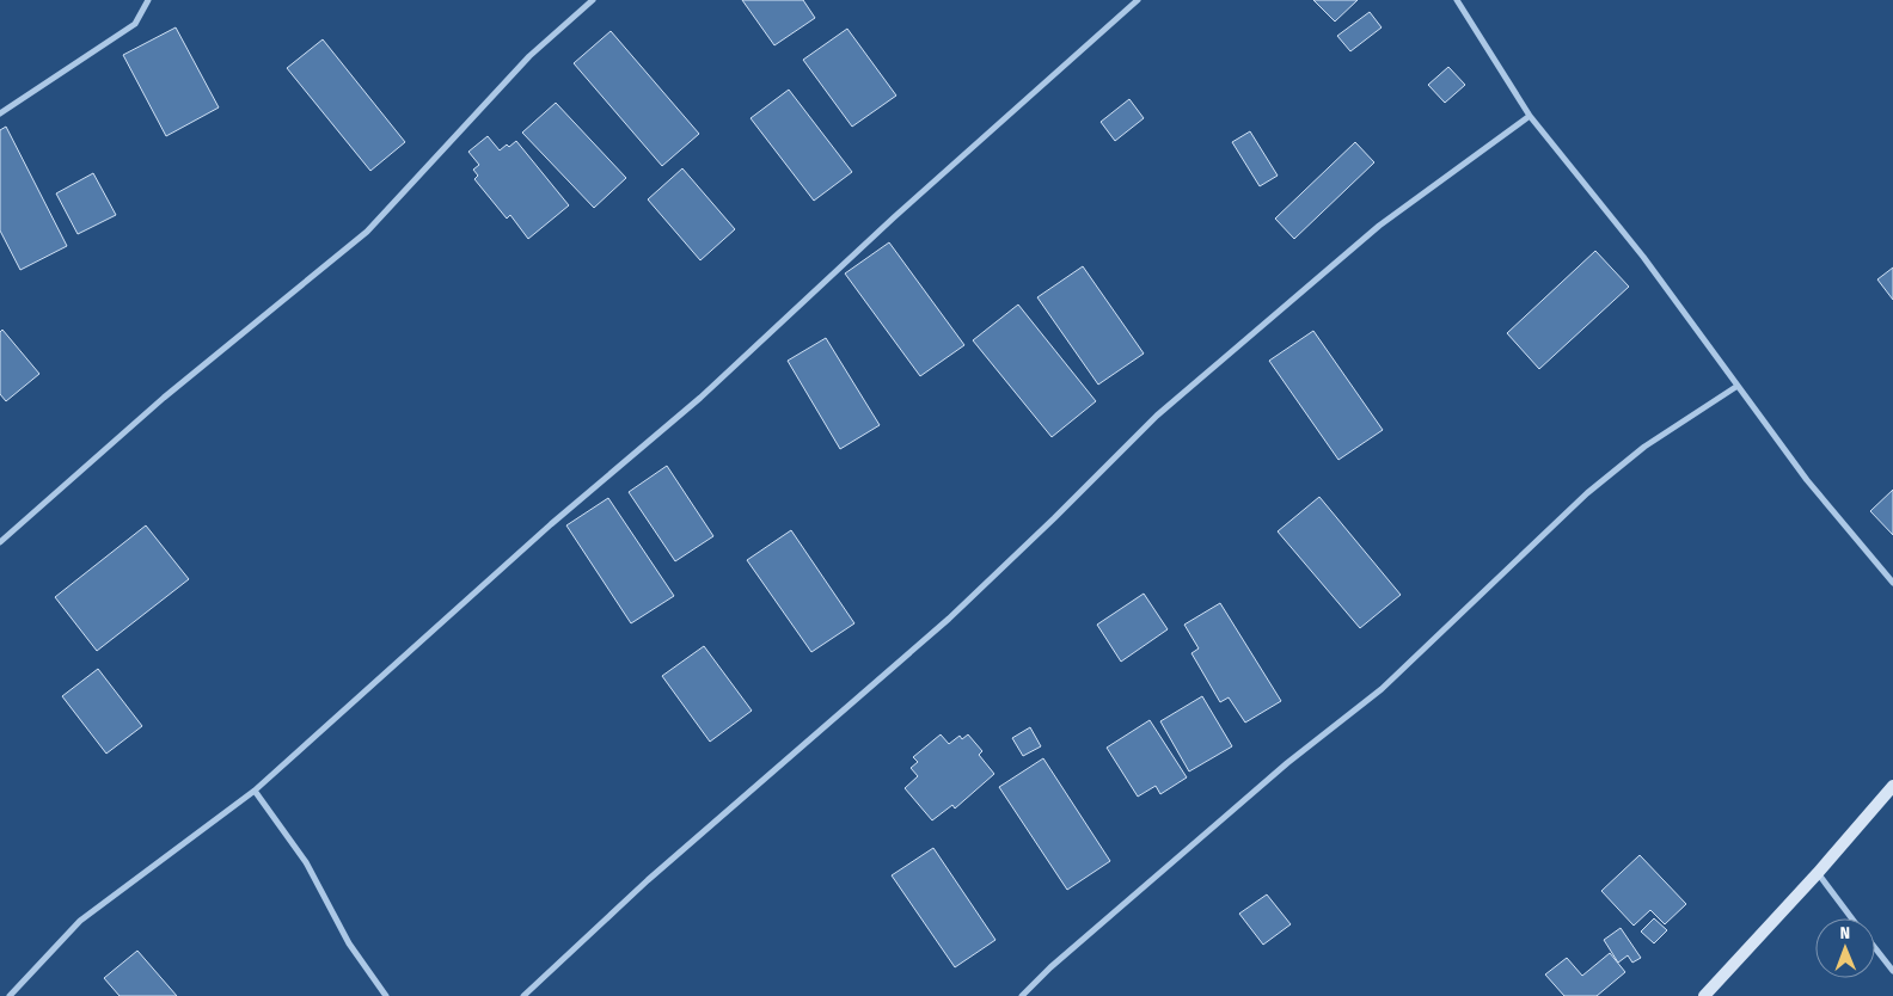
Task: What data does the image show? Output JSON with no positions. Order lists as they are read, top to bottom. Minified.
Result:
{"north":"top"}
